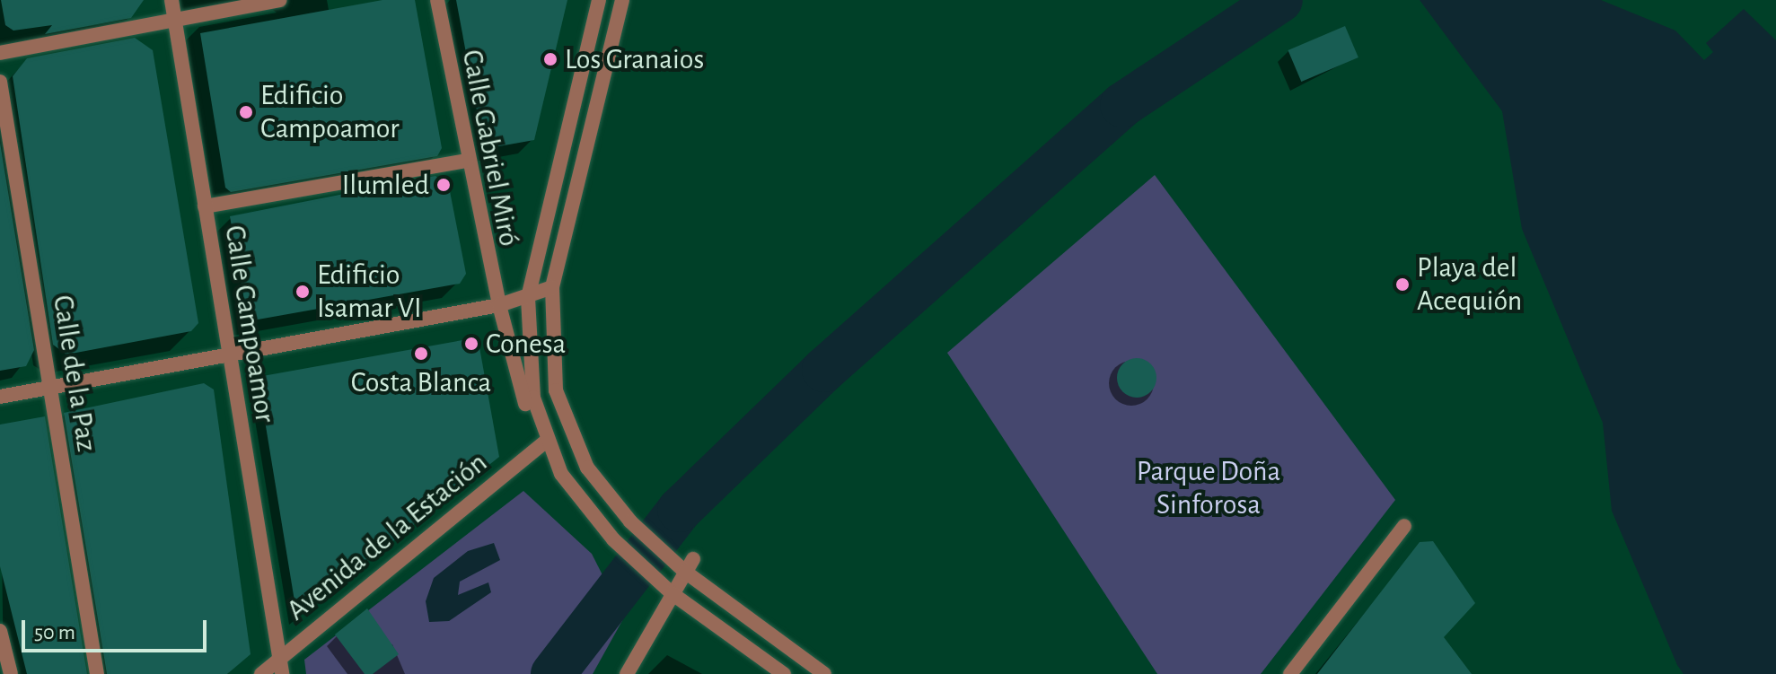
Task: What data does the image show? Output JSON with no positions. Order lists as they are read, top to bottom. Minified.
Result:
{"streets":{"street":["Calle Gabriel Miró","Calle Campoamor","Calle de la Paz","Avenida de la Estación"]},"crossings":[["Calle Gabriel Miró","Avenida de la Estación"],["Calle Campoamor","Avenida de la Estación"]],"parks":["Parque Doña Sinforosa"],"places":["Los Granaios","Edificio Campoamor","Ilumled","Playa del Acequión","Edificio Isamar VI","Conesa","Costa Blanca"],"scale_bar":"50 m"}
